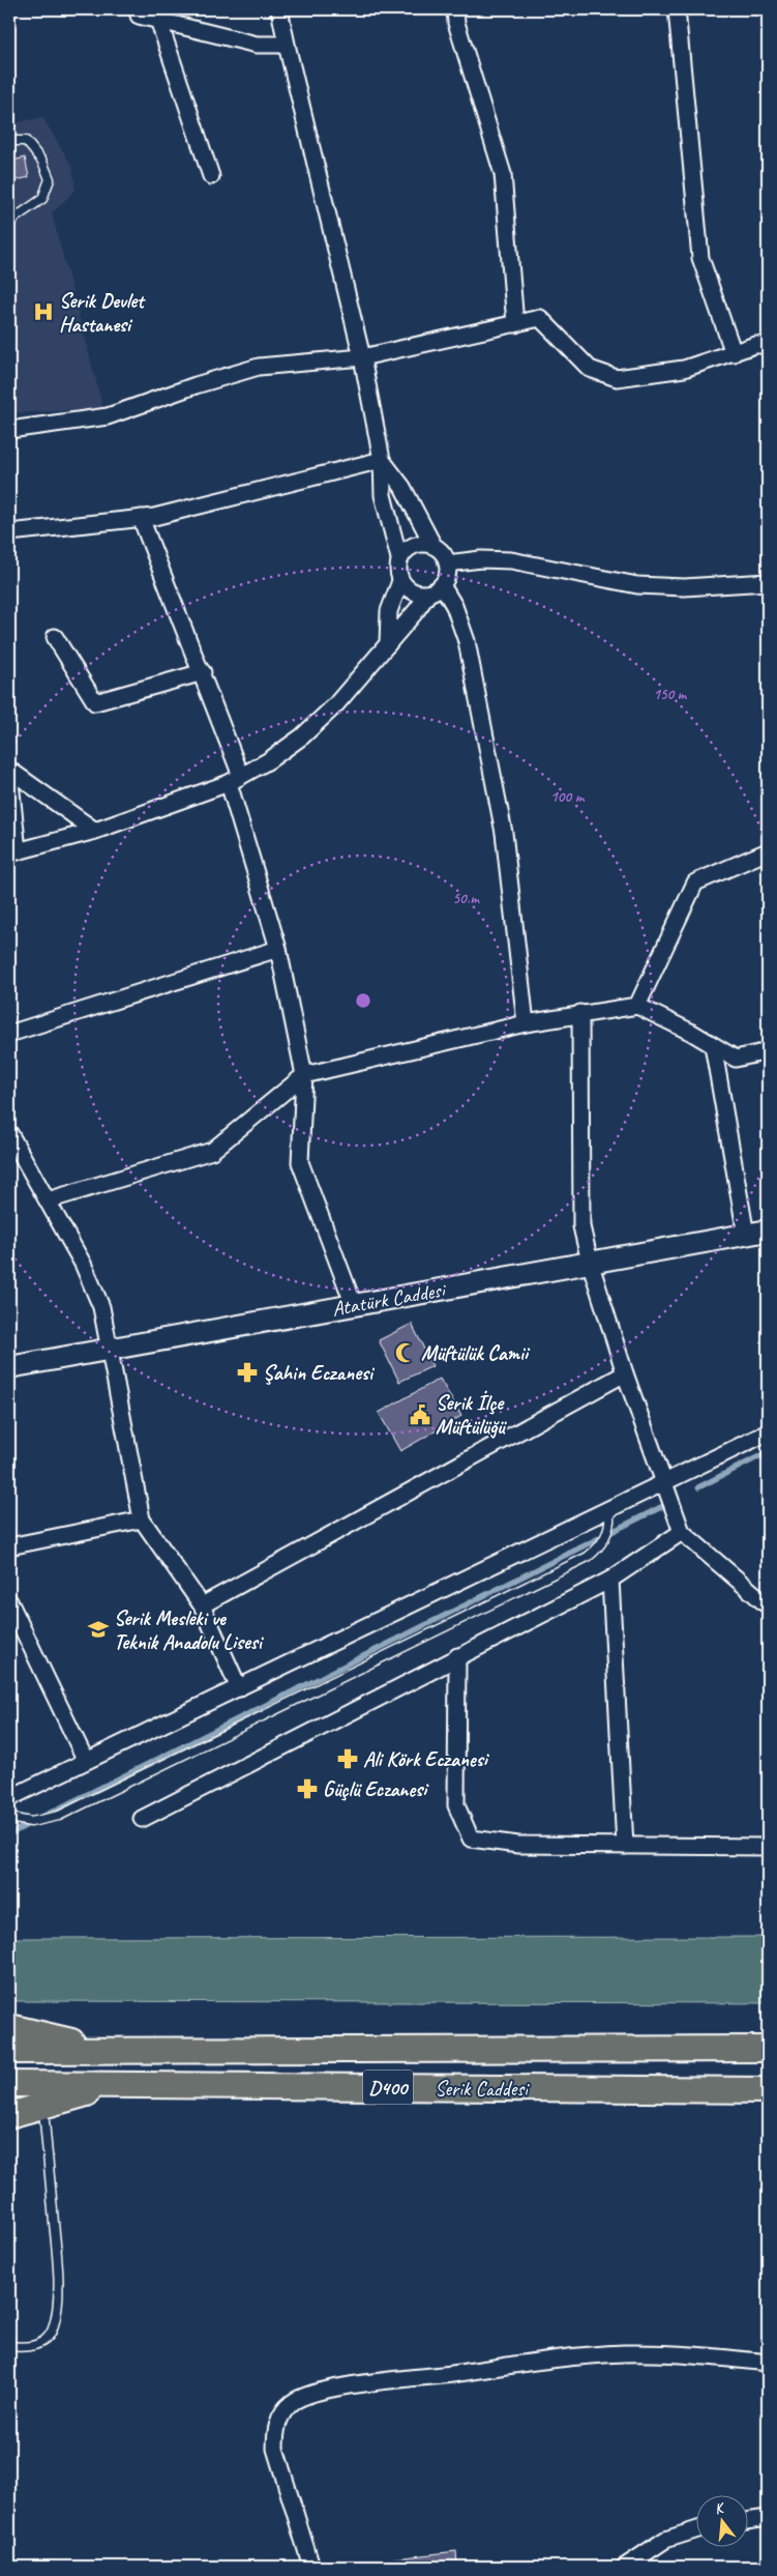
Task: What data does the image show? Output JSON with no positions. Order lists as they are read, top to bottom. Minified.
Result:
{"streets":{"highway":["D400","Serik Caddesi"],"main road":["Atatürk Caddesi"]},"places":{"hospital":["Serik Devlet Hastanesi"],"mosque":["Müftülük Camii"],"pharmacy":["Şahin Eczanesi","Ali Körk Eczanesi","Güçlü Eczanesi"],"public building":["Serik İlçe Müftülüğü"],"school or university":["Serik Mesleki ve Teknik Anadolu Lisesi"]},"north":"top","rings":["150 m","100 m","50 m"]}
